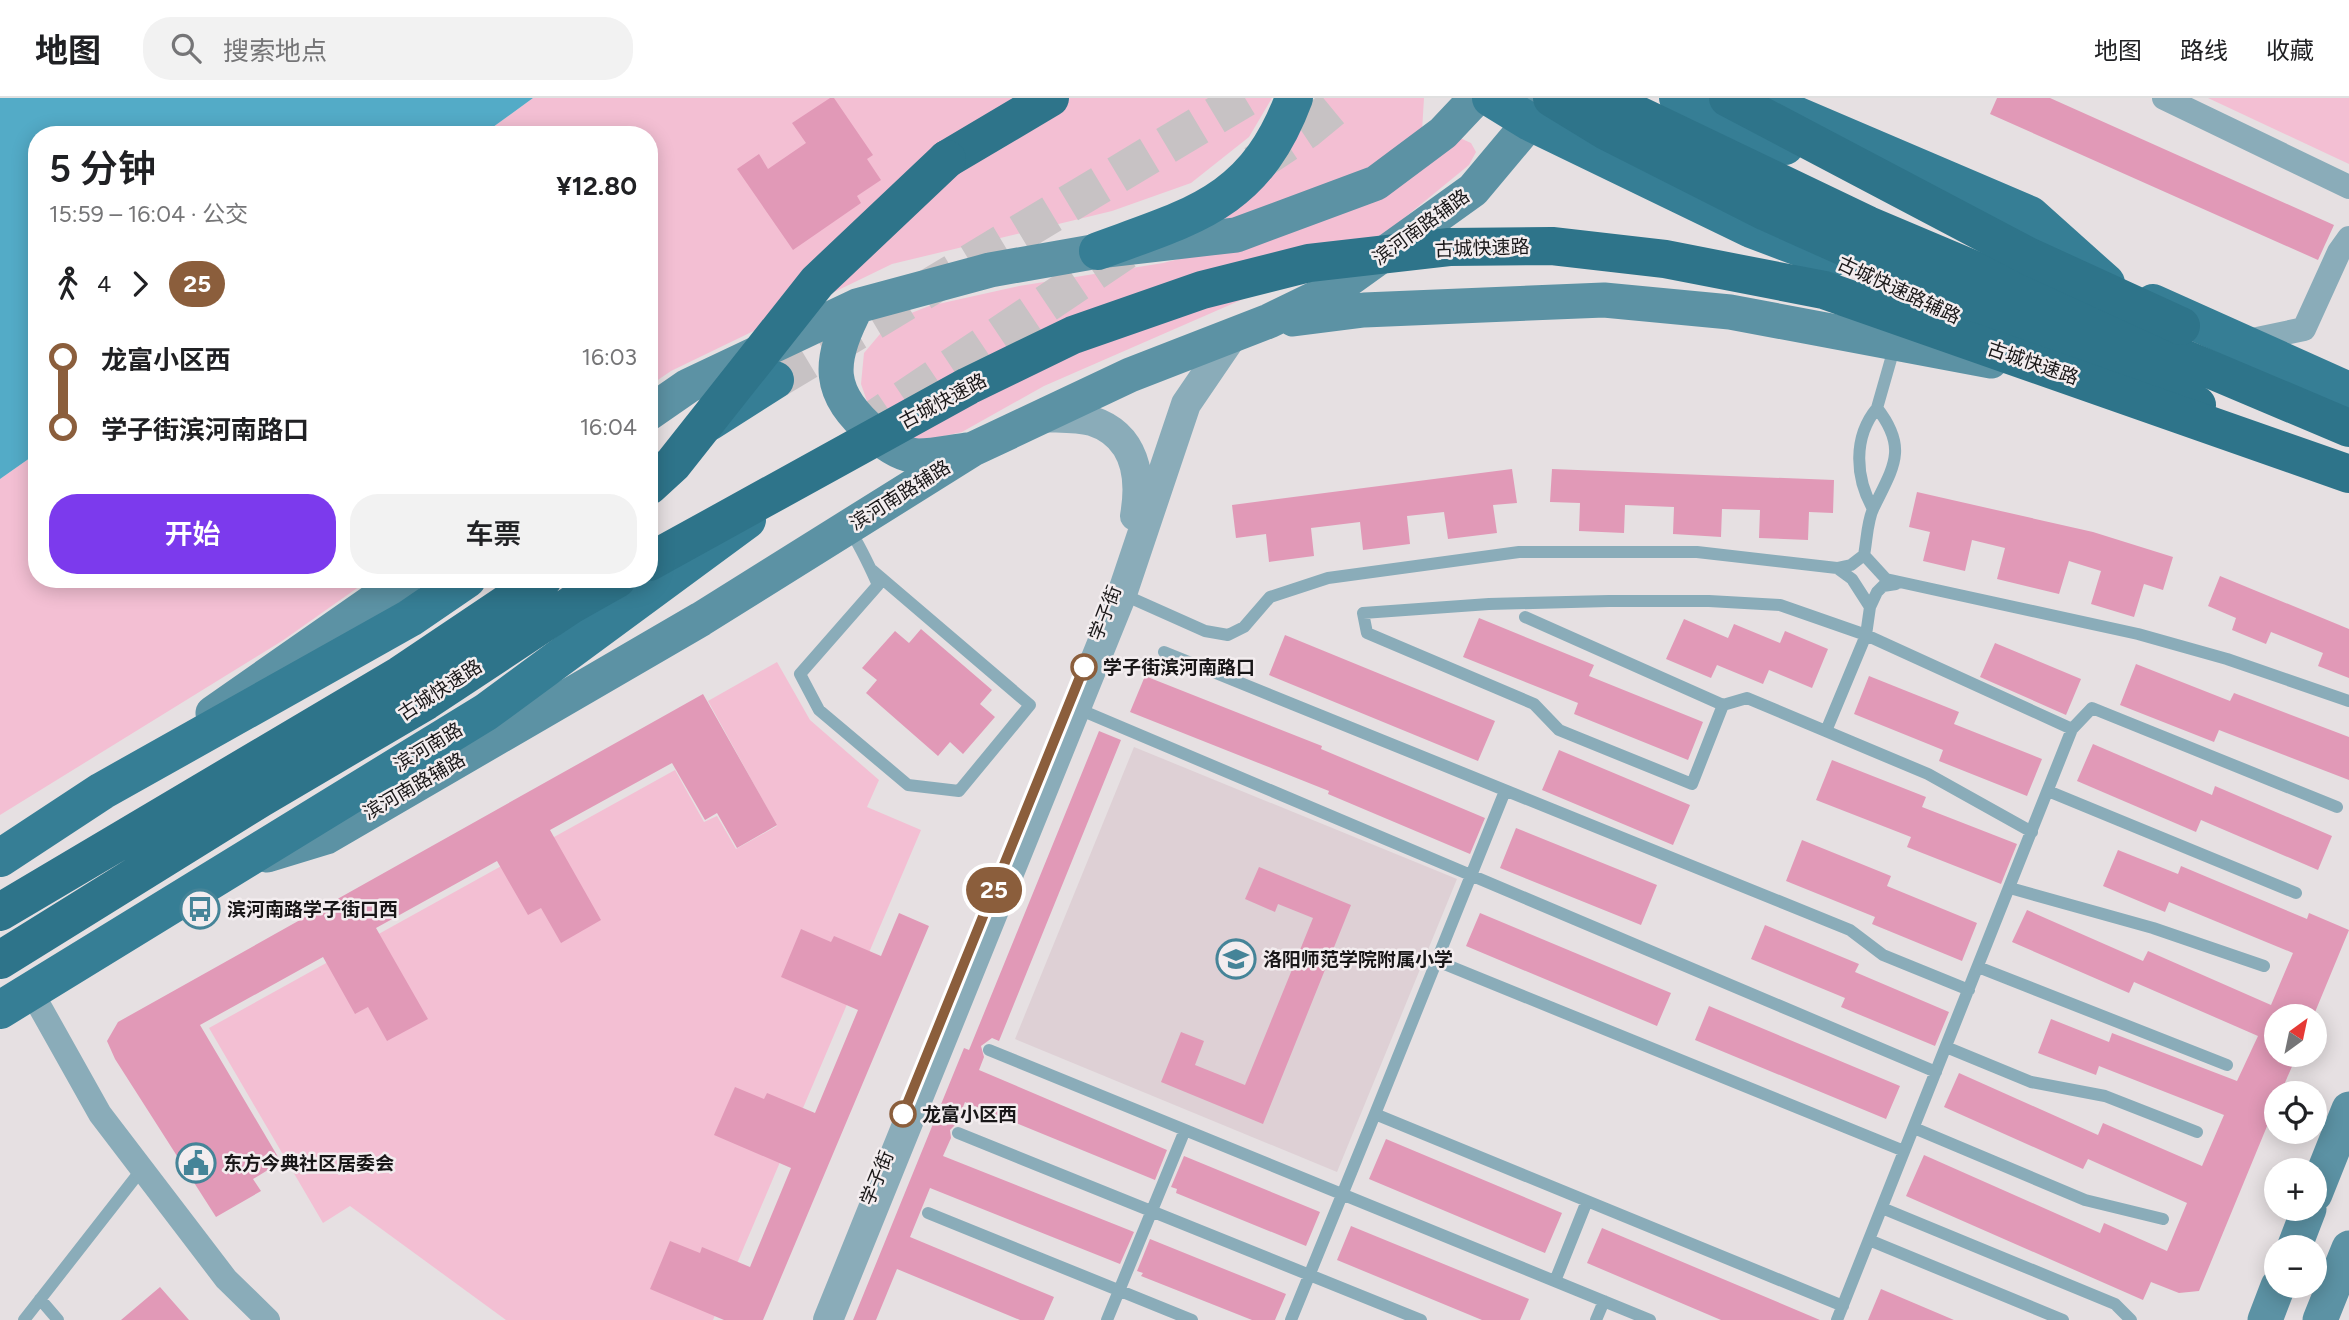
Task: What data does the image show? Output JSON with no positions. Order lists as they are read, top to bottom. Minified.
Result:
{"streets":{"highway":["古城快速路"],"main road":["滨河南路辅路","古城快速路辅路","滨河南路"],"street":["学子街"]},"crossings":[["滨河南路辅路","古城快速路辅路"],["滨河南路辅路","滨河南路"]],"places":{"other":["学子街滨河南路口","龙富小区西"],"bus stop":["滨河南路学子街口西"],"school or university":["洛阳师范学院附属小学"],"public building":["东方今典社区居委会"]},"lines":["bus line 25"],"north":"top right","page":{"header":"地图","search":"搜索地点","nav":["地图","路线","收藏"],"on_map":"25","heading":["5 分钟","15:59 – 16:04 · 公交","¥12.80"],"legs":["4","25"],"list":[{"name":"龙富小区西","value":"16:03"},{"name":"学子街滨河南路口","value":"16:04"}],"buttons":["开始","车票"],"map_buttons":["+","−"]}}
